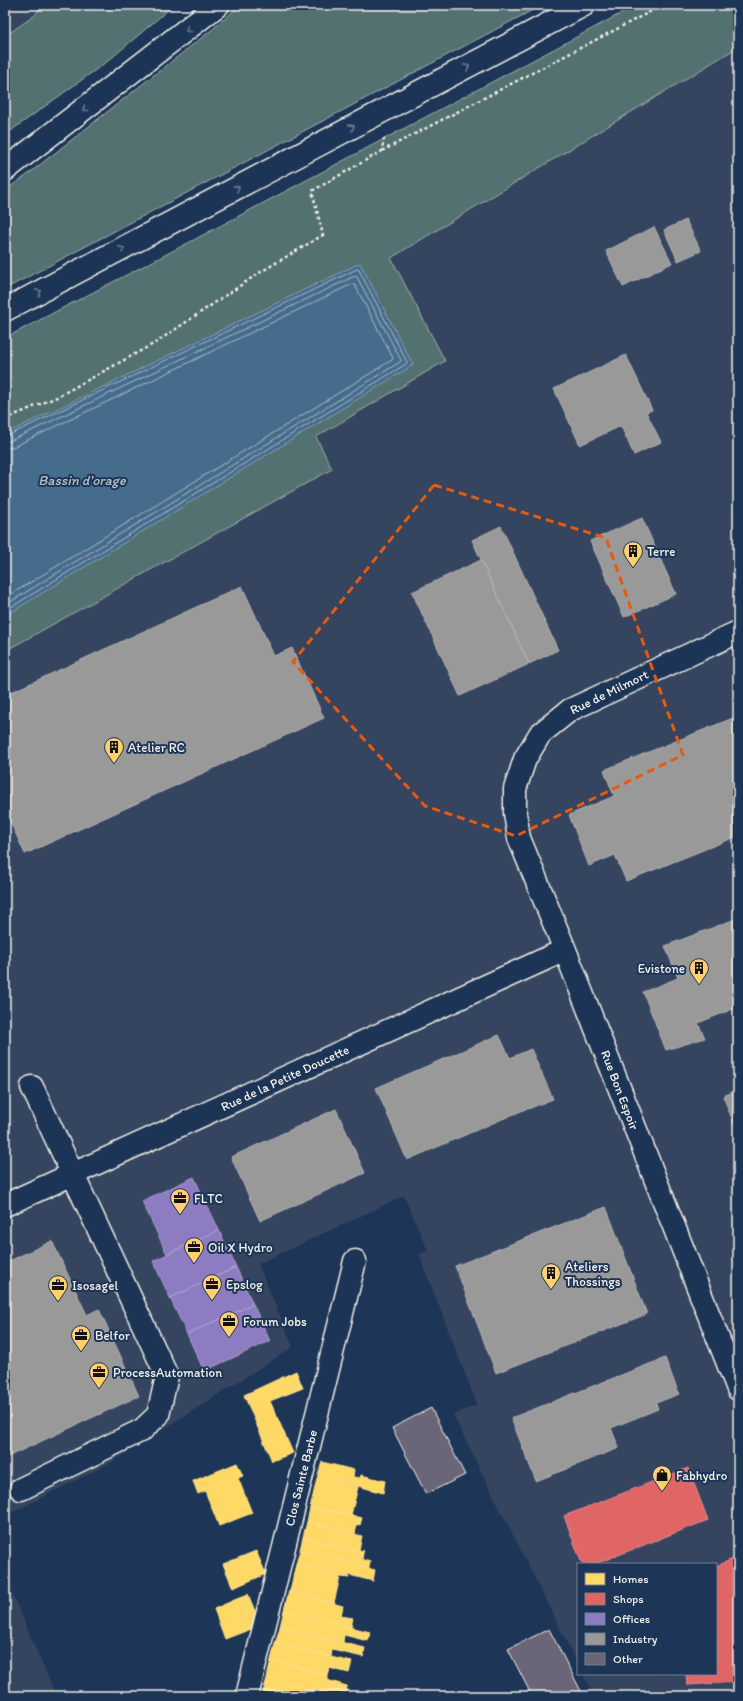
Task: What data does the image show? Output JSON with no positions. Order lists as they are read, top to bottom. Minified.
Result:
{"streets":{"street":["Rue de Milmort","Rue de la Petite Doucette","Rue Bon Espoir","Clos Sainte Barbe"]},"crossings":[["Rue de Milmort","Rue Bon Espoir"],["Rue de la Petite Doucette","Rue Bon Espoir"]],"water":["Bassin d'orage"],"places":{"building":["Terre","Atelier RC","Evistone","Ateliers Thossings"],"office":["FLTC","Oil X Hydro","Epslog","Isosagel","Forum Jobs","Belfor","ProcessAutomation"],"shop":["Fabhydro"]},"legend":["Homes","Shops","Offices","Industry","Other"]}
